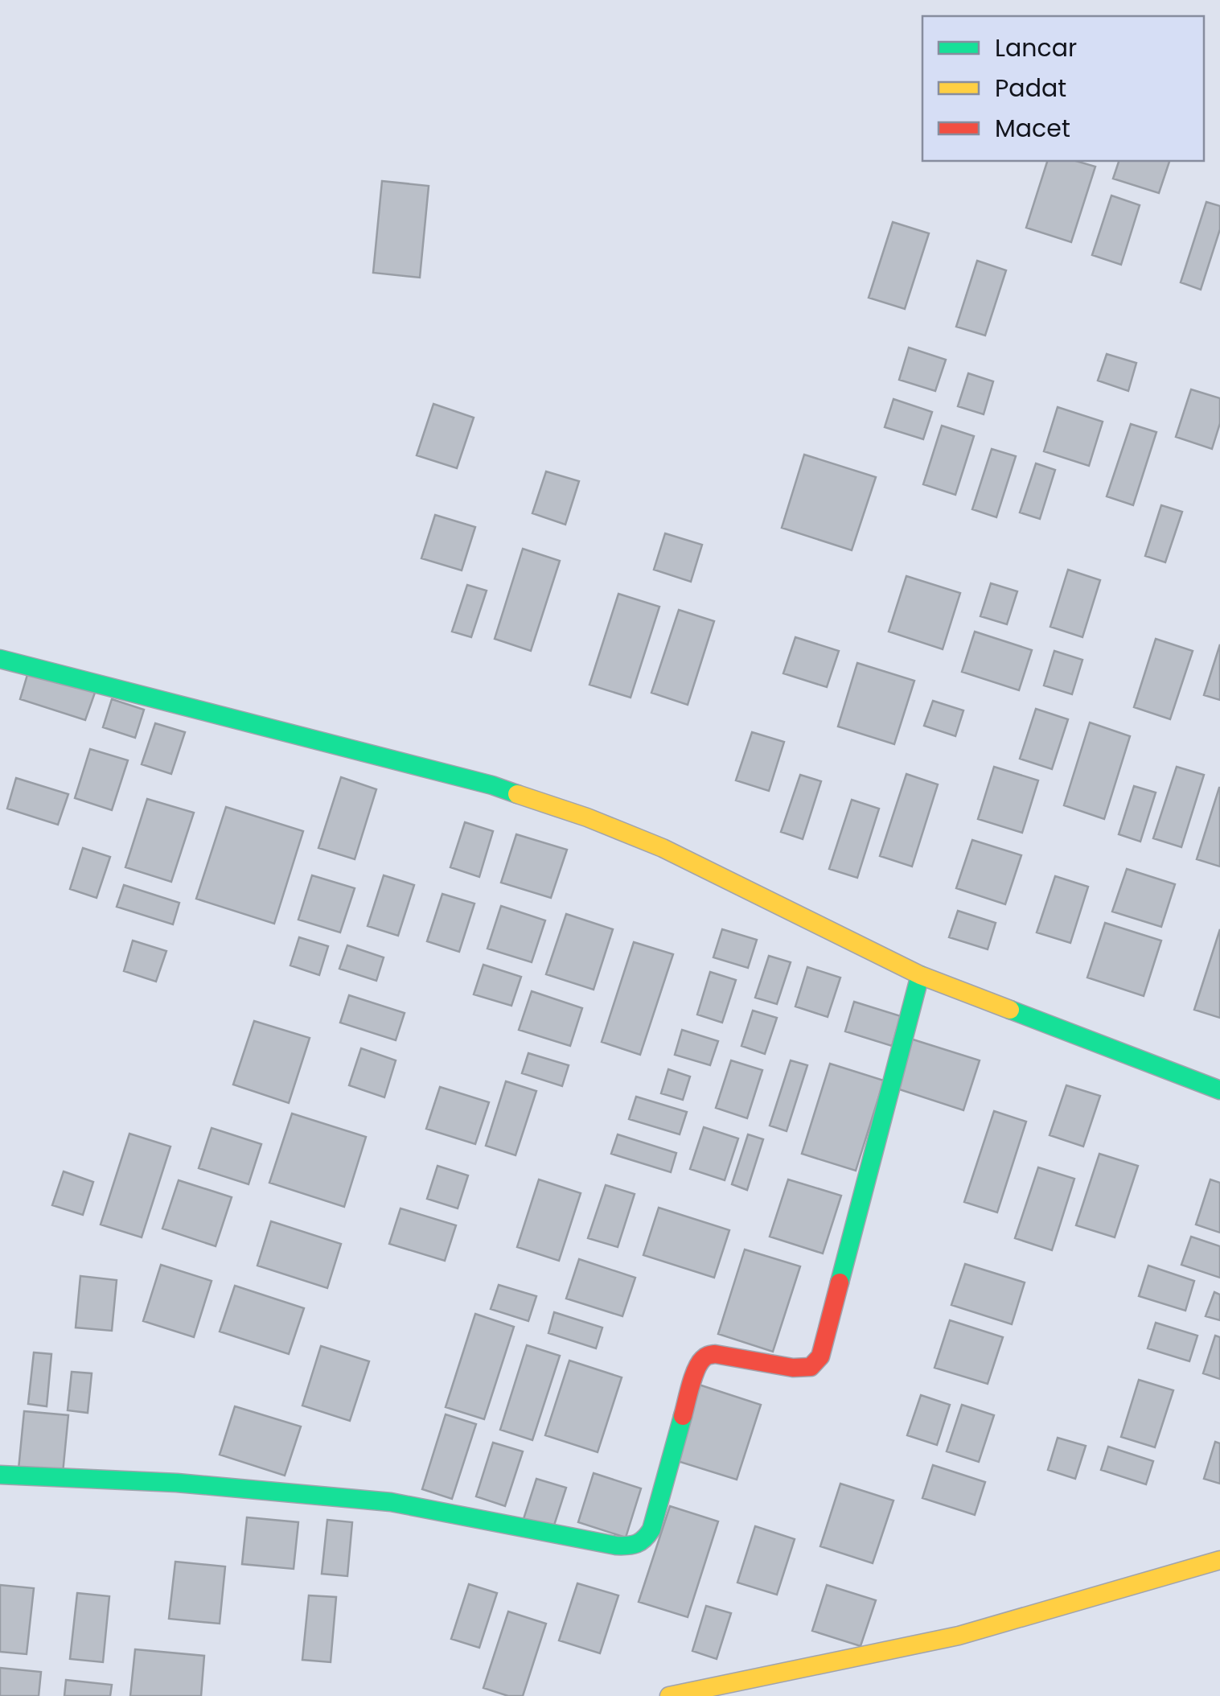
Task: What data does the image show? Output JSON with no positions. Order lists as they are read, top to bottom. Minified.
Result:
{"legend":["Lancar","Padat","Macet"]}
